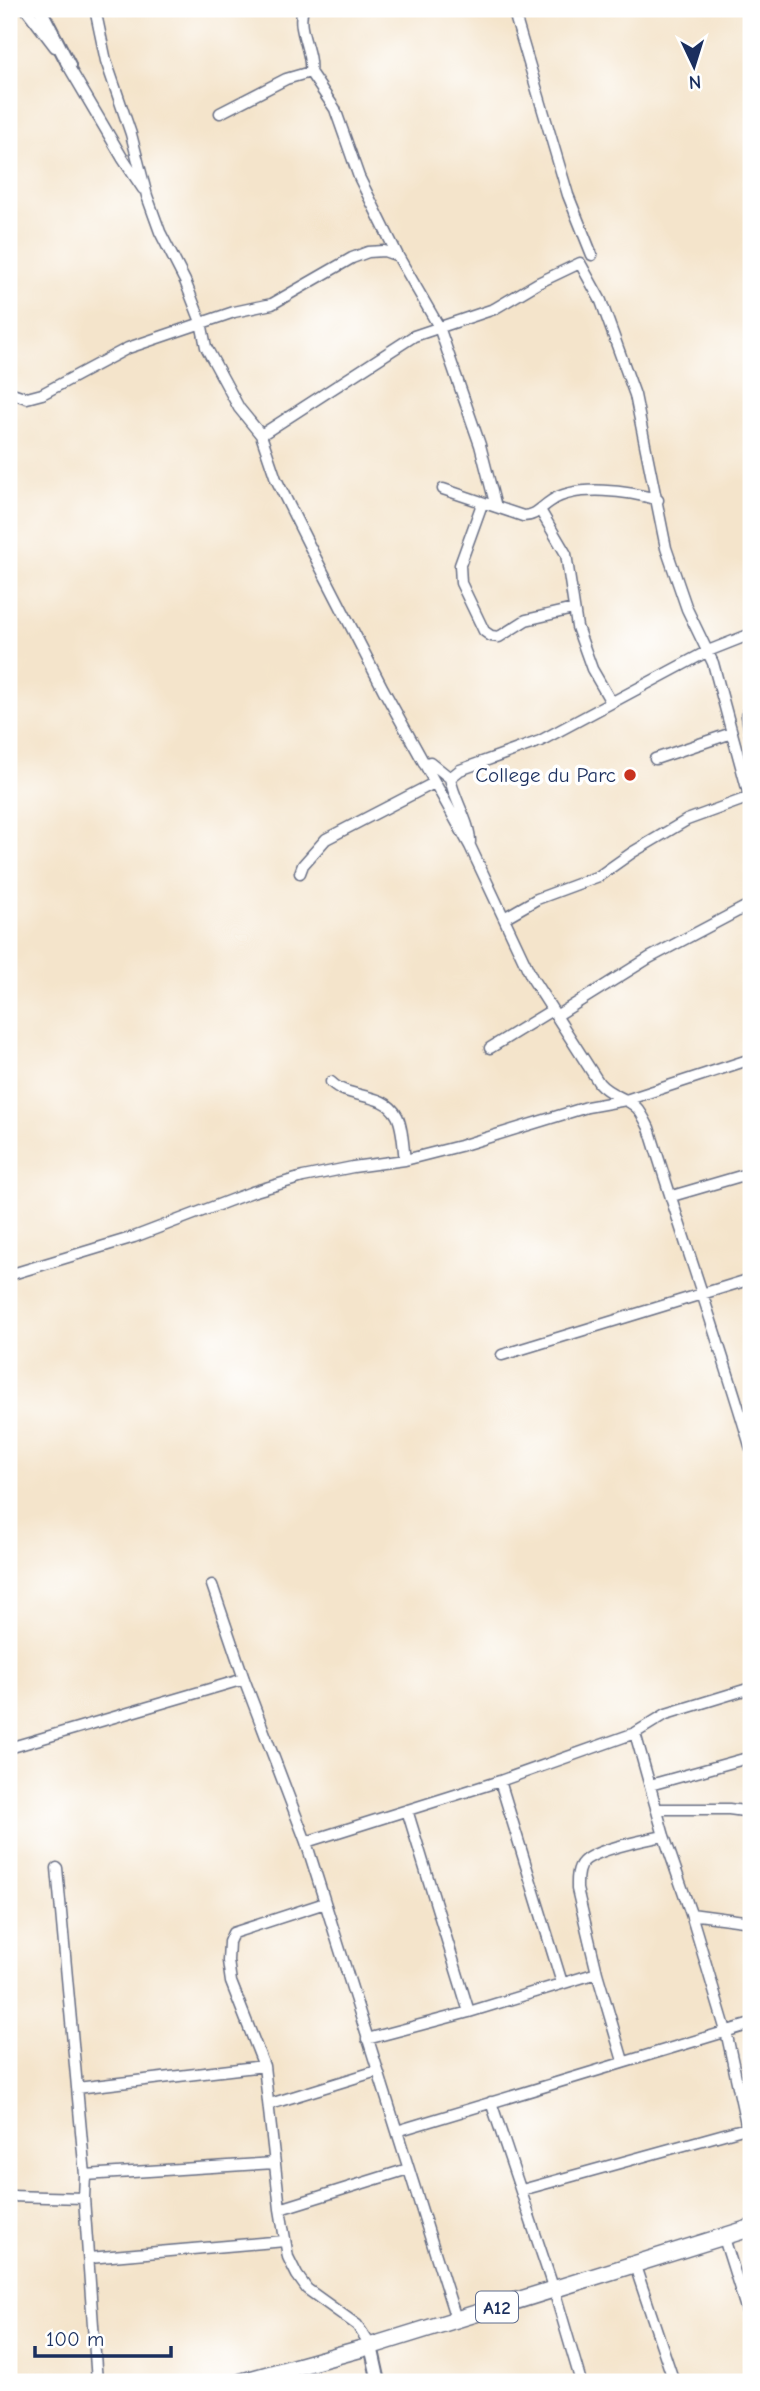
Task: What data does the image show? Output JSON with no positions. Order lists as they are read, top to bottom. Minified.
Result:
{"streets":{"main road":["A12"]},"places":["College du Parc"],"scale_bar":"100 m","north":"bottom"}
